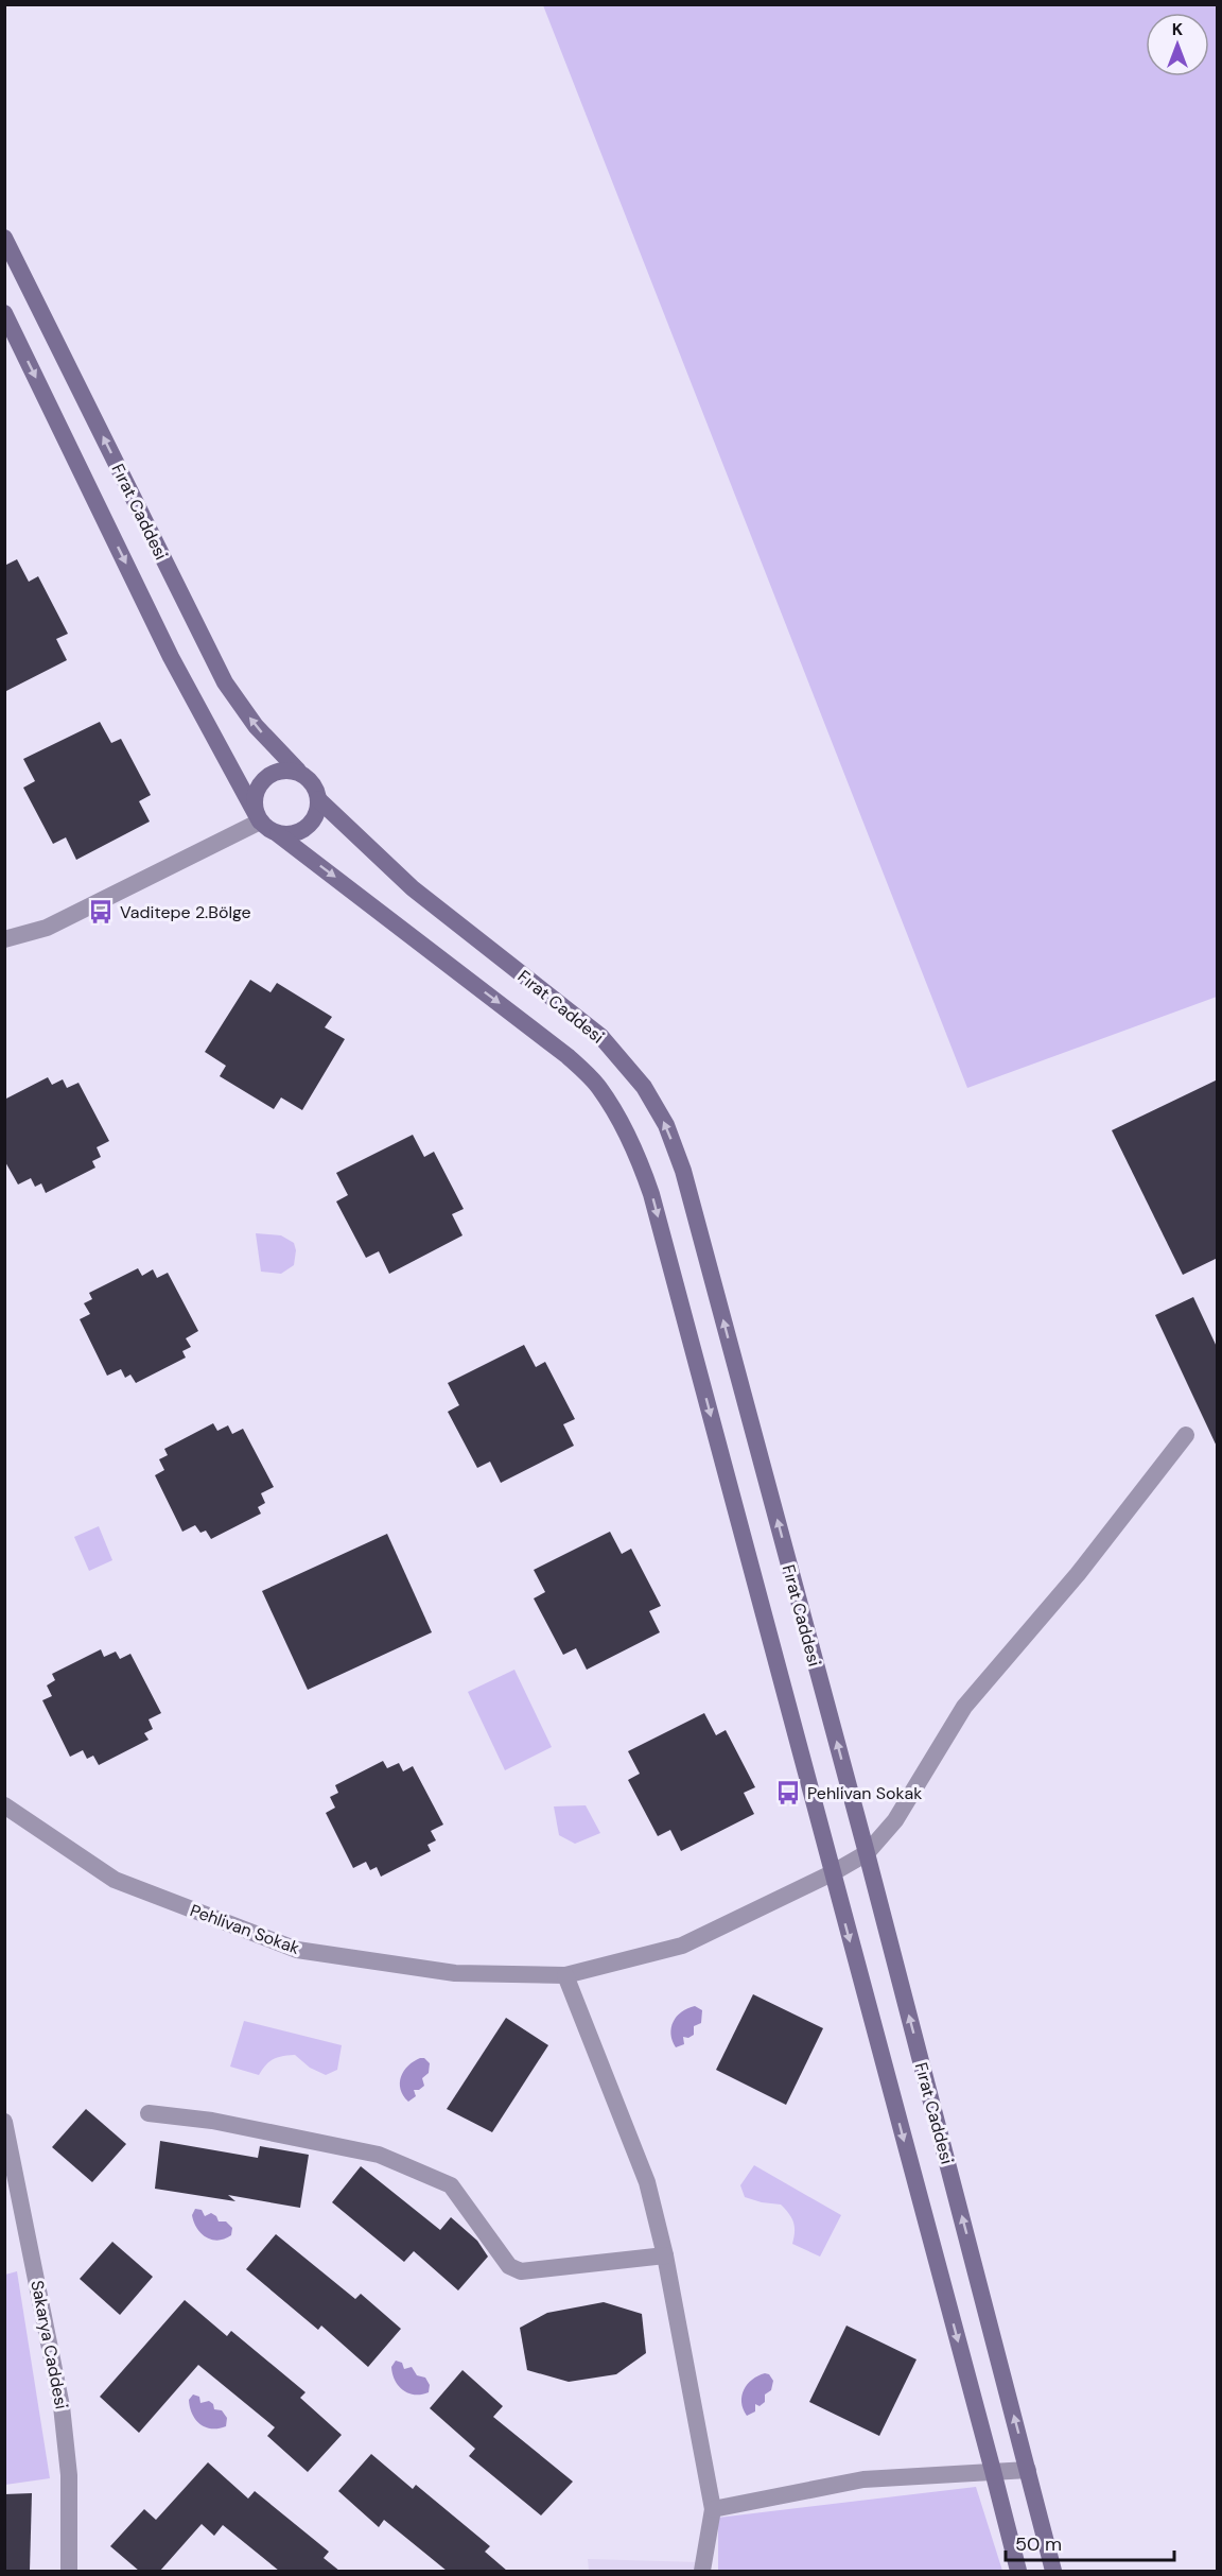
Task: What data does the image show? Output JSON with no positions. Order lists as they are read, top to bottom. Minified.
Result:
{"streets":{"main road":["Fırat Caddesi"],"street":["Pehlivan Sokak","Sakarya Caddesi"]},"crossings":[["Fırat Caddesi","Pehlivan Sokak"]],"places":{"bus stop":["Vaditepe 2.Bölge","Pehlivan Sokak"]},"scale_bar":"50 m","north":"top"}
